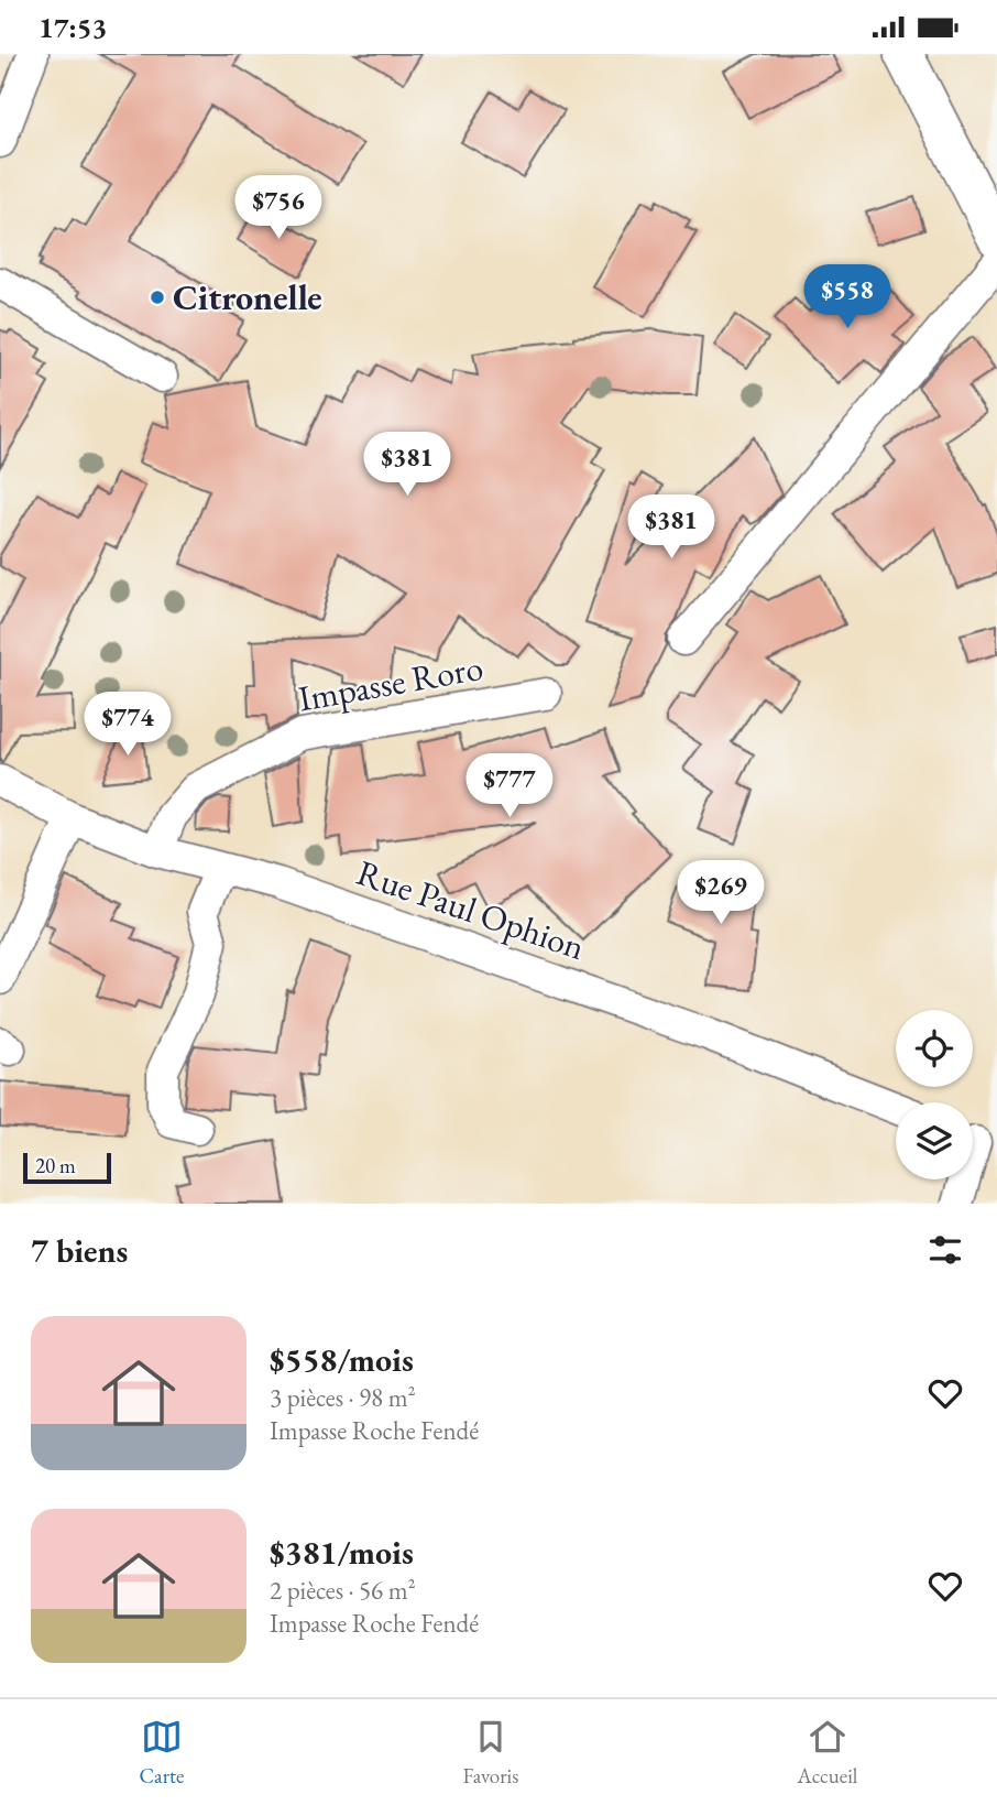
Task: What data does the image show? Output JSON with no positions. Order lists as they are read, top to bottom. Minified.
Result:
{"streets":{"street":["Impasse Roro","Rue Paul Ophion"]},"crossings":[["Impasse Roro","Rue Paul Ophion"]],"places":["Citronelle"],"scale_bar":"20 m","page":{"status":"17:53","price":["$756","$558","$381","$381","$774","$777","$269"],"scale":"20 m","heading":"7 biens","list":[{"name":"$558/mois","note":"3 pièces · 98 m² · Impasse Roche Fendé"},{"name":"$381/mois","note":"2 pièces · 56 m² · Impasse Roche Fendé"}],"tabs":["Carte","Favoris","Accueil"]}}
